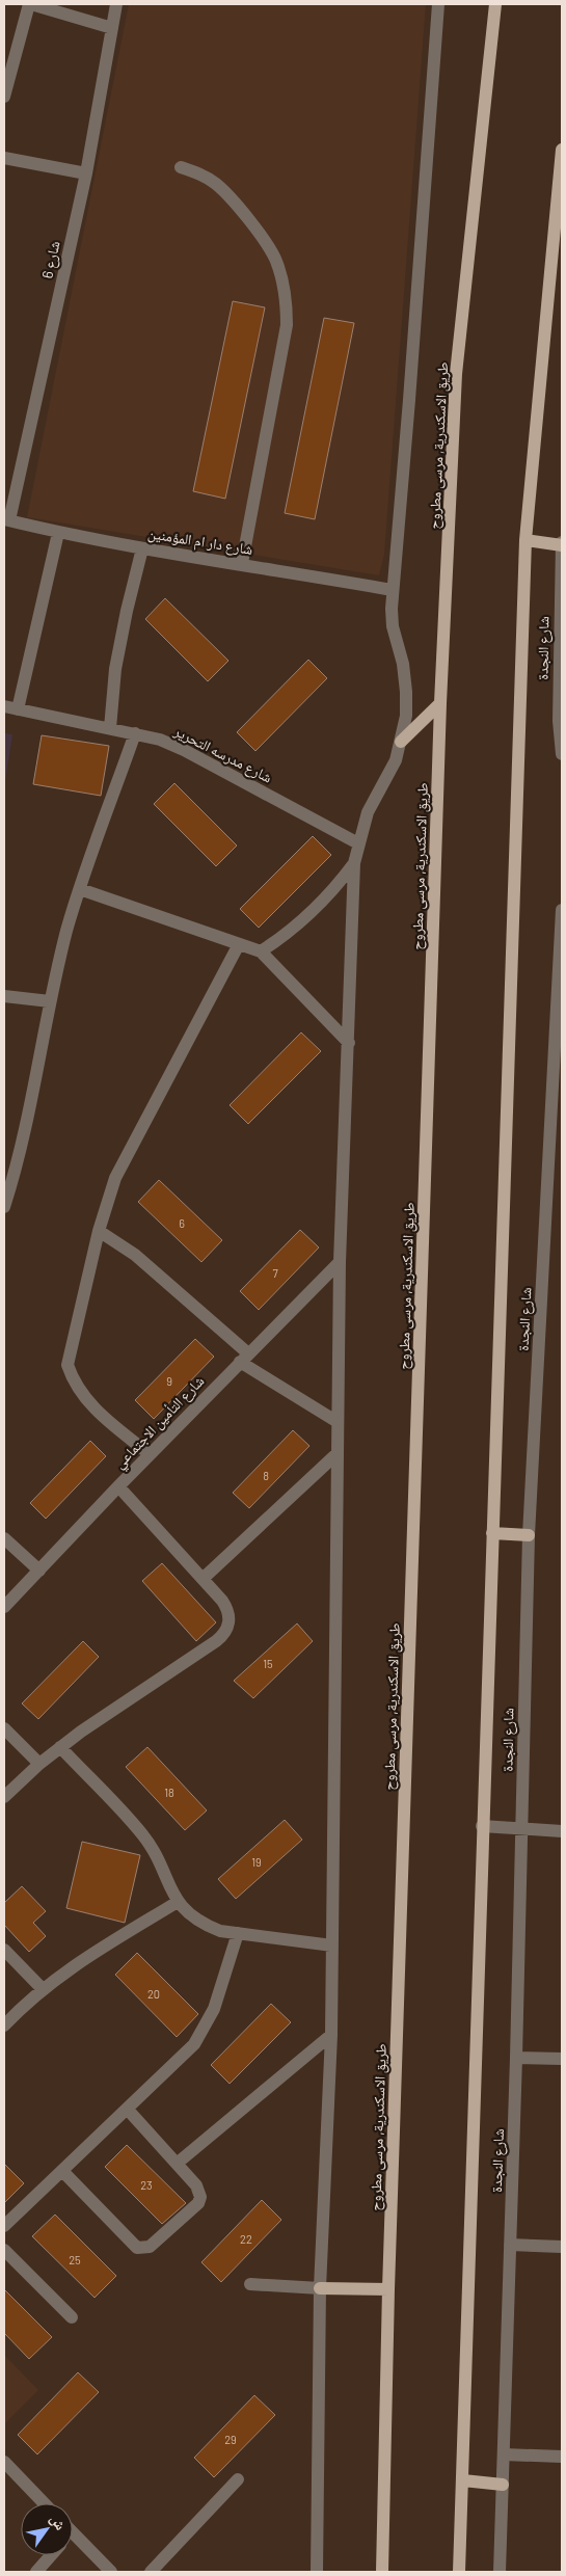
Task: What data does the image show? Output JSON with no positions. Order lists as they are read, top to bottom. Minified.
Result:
{"streets":{"main road":["طريق الاسكندرية, مرسى مطروح"],"street":["شارع 6","شارع دار ام المؤمنين","شارع النجدة","شارع مدرسه التحرير","شارع التأمين الاجتماعي"]},"crossings":[["شارع 6","شارع دار ام المؤمنين"]],"house_numbers":["6","7","9","8","15","18","19","20","23","22","25","29"],"north":"top right"}
